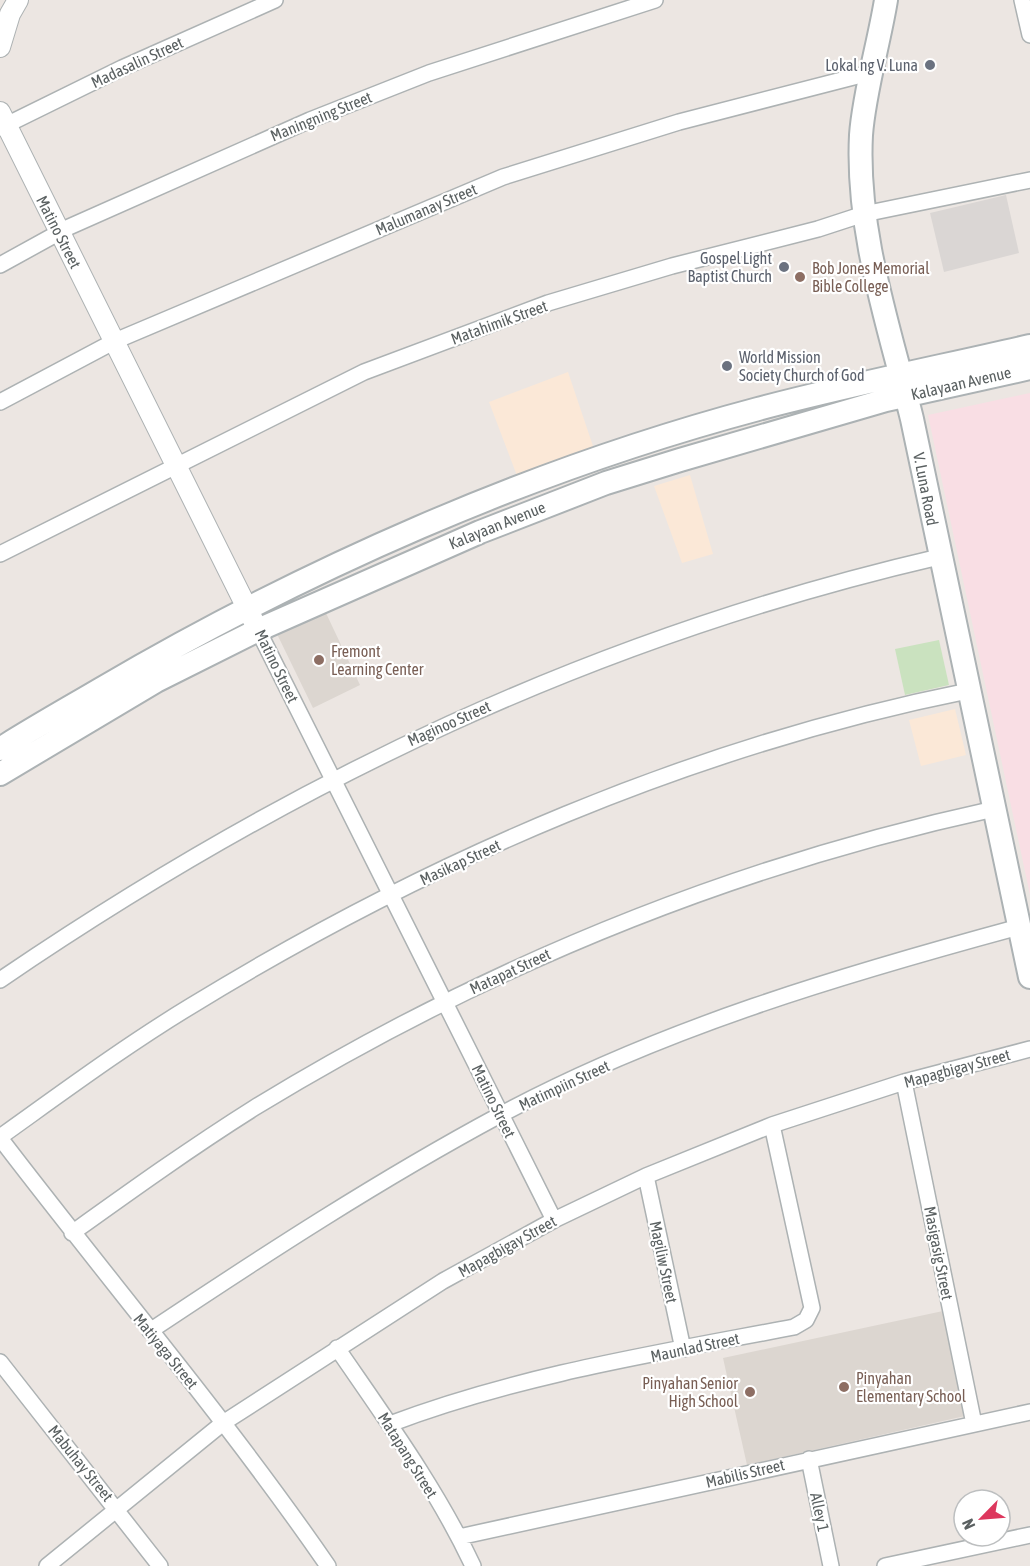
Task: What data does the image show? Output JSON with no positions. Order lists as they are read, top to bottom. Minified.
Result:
{"streets":{"main road":["Kalayaan Avenue","V. Luna Road"],"street":["Madasalin Street","Maningning Street","Malumanay Street","Matino Street","Matahimik Street","Maginoo Street","Masikap Street","Matapat Street","Mapagbigay Street","Matimpiin Street","Masigasig Street","Magiliw Street","Maunlad Street","Matiyaga Street","Matapang Street","Mabuhay Street","Mabilis Street","Alley 1"]},"crossings":[["Madasalin Street","Matino Street"],["Maningning Street","Matino Street"],["Malumanay Street","Matino Street"],["Malumanay Street","V. Luna Road"],["Matino Street","Matahimik Street"],["Matino Street","Kalayaan Avenue"],["Matino Street","Maginoo Street"],["Matino Street","Masikap Street"],["Matino Street","Matapat Street"],["Matino Street","Mapagbigay Street"],["Matino Street","Matimpiin Street"],["Matahimik Street","V. Luna Road"],["Kalayaan Avenue","V. Luna Road"],["V. Luna Road","Maginoo Street"],["V. Luna Road","Masikap Street"],["V. Luna Road","Matapat Street"],["V. Luna Road","Matimpiin Street"],["Masikap Street","Matiyaga Street"],["Matapat Street","Matiyaga Street"],["Mapagbigay Street","Masigasig Street"],["Mapagbigay Street","Magiliw Street"],["Mapagbigay Street","Maunlad Street"],["Mapagbigay Street","Matiyaga Street"],["Mapagbigay Street","Matapang Street"],["Mapagbigay Street","Mabuhay Street"],["Matimpiin Street","Matiyaga Street"],["Masigasig Street","Mabilis Street"],["Magiliw Street","Maunlad Street"],["Maunlad Street","Matapang Street"],["Matapang Street","Mabilis Street"],["Mabilis Street","Alley 1"]],"places":["Lokal ng V. Luna","Gospel Light Baptist Church","Bob Jones Memorial Bible College","World Mission Society Church of God","Fremont Learning Center","Pinyahan Elementary School","Pinyahan Senior High School"],"north":"bottom left"}
